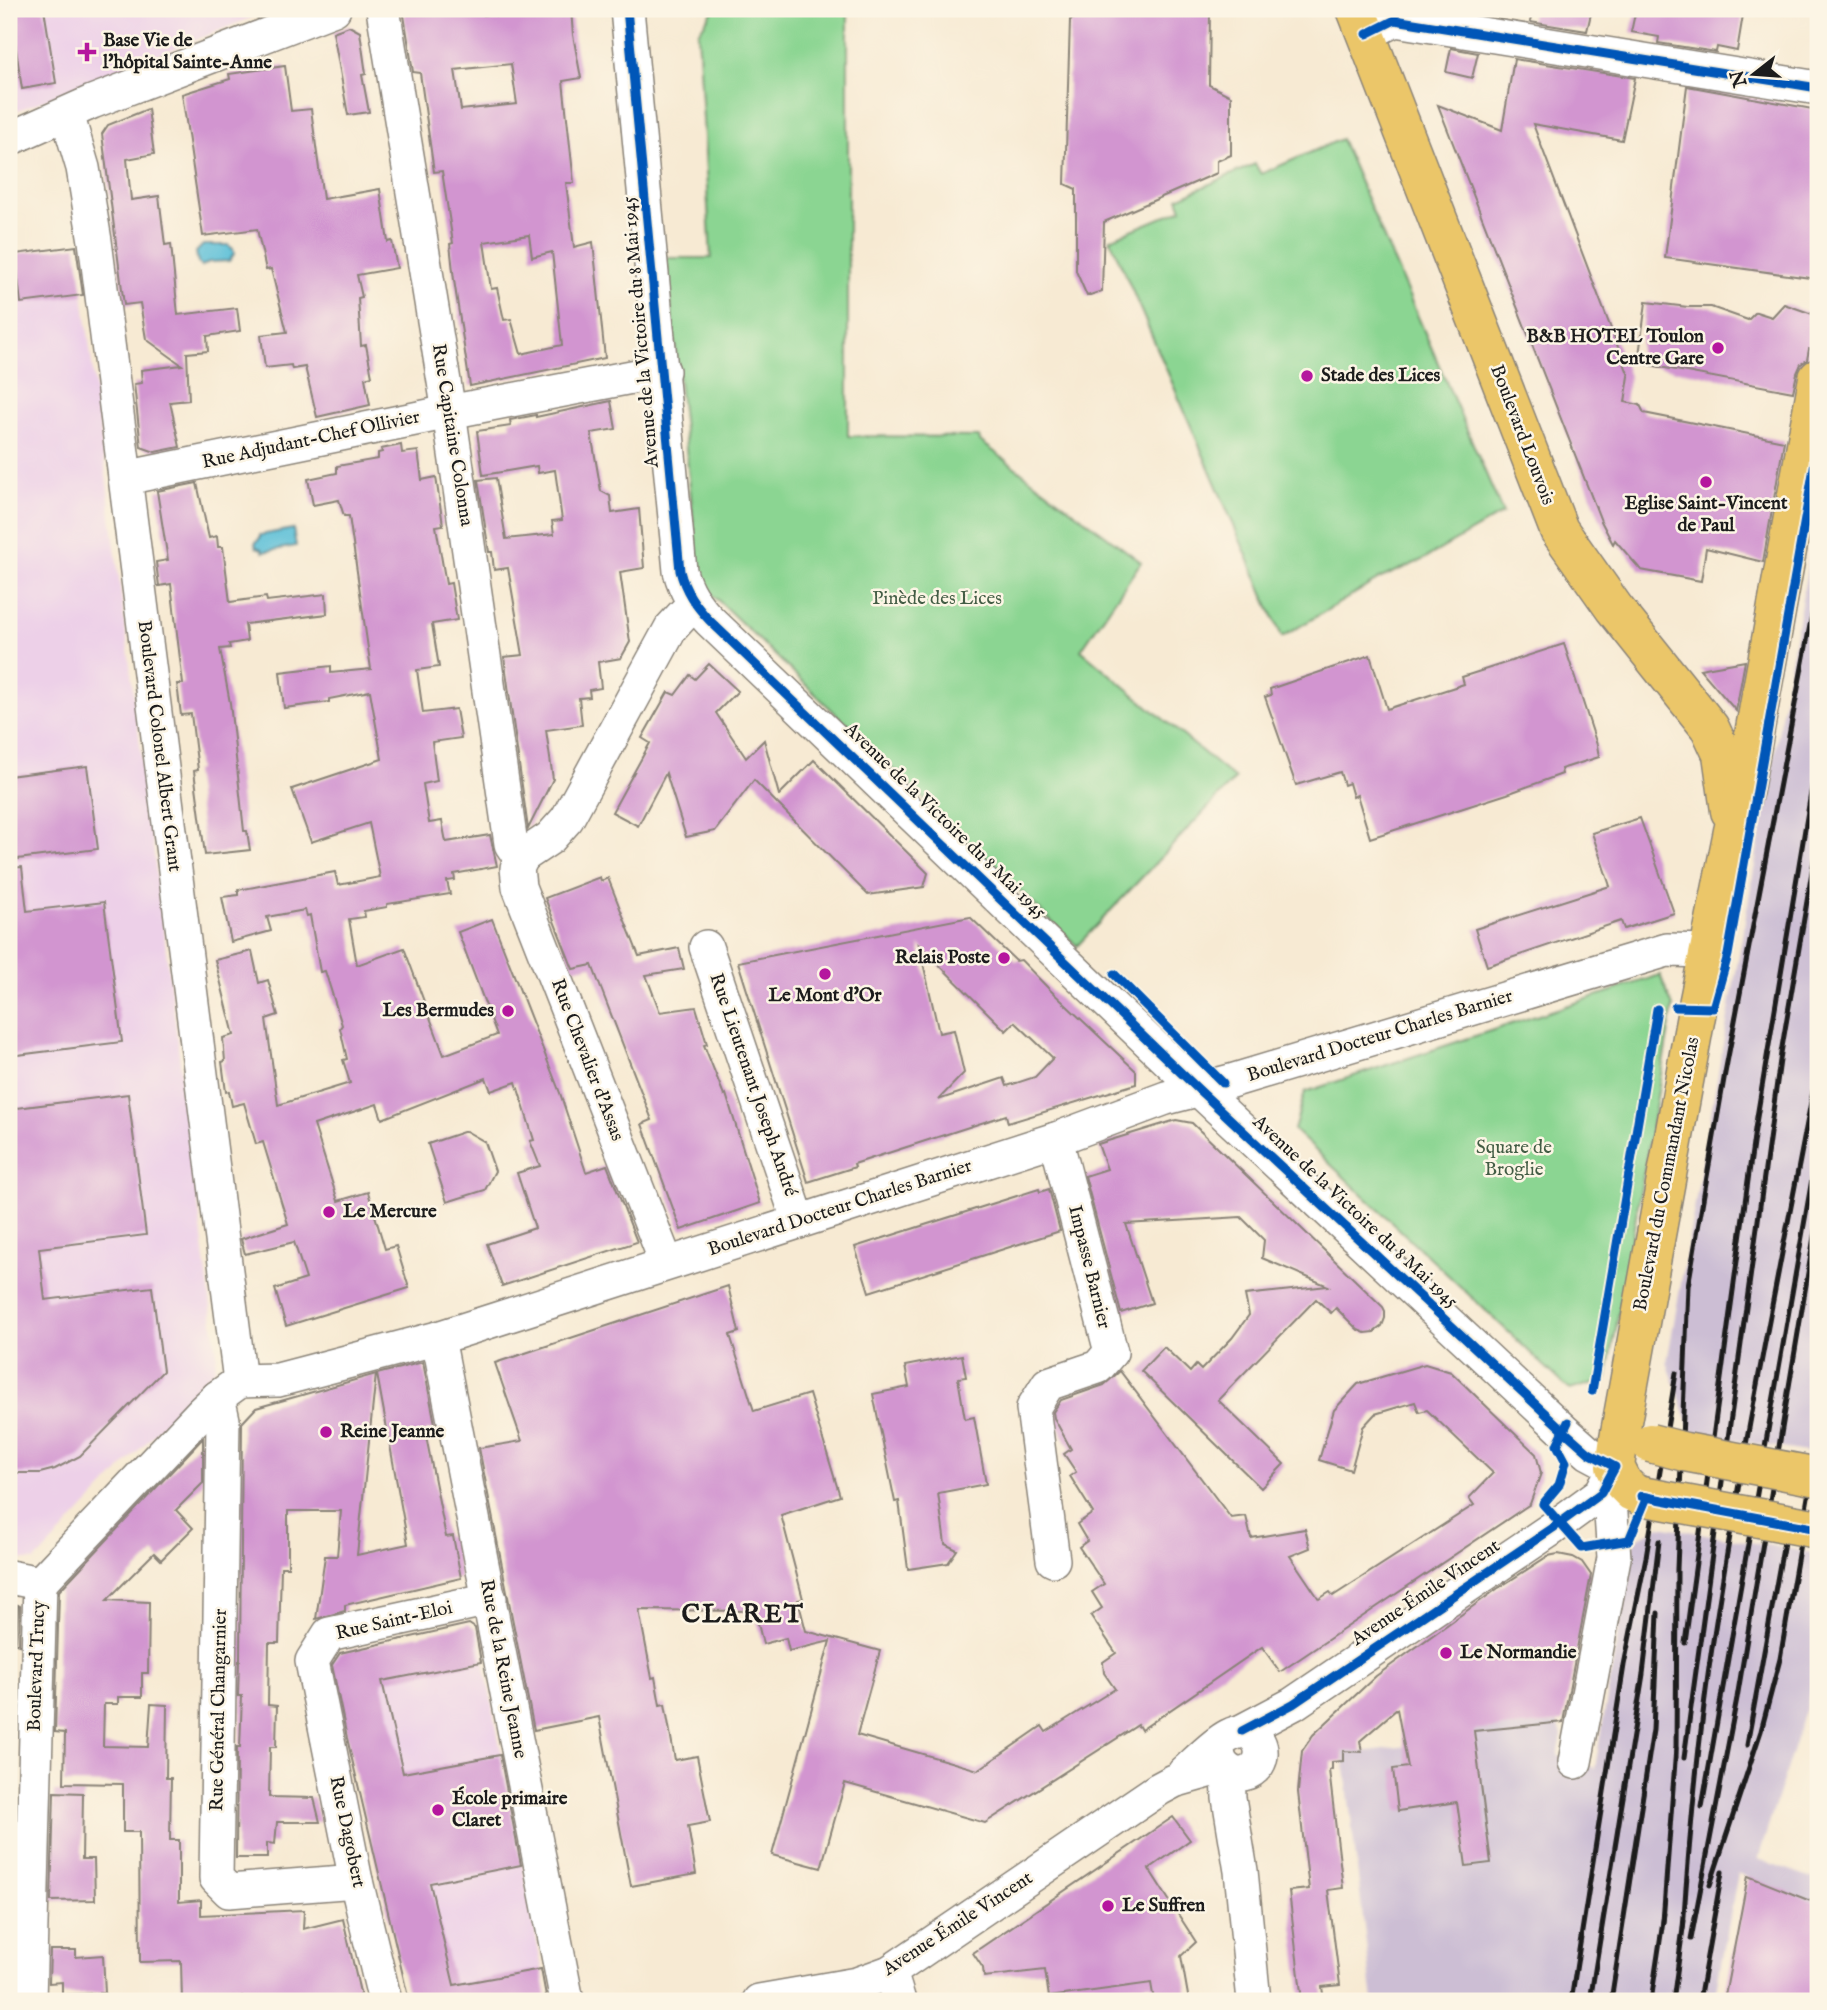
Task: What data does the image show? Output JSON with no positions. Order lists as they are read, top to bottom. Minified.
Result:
{"streets":{"main road":["Boulevard Louvois","Boulevard du Commandant Nicolas"],"street":["Avenue de la Victoire du 8 Mai 1945","Rue Capitaine Colonna","Rue Adjudant-Chef Ollivier","Boulevard Colonel Albert Grant","Boulevard Docteur Charles Barnier","Rue Chevalier d'Assas","Rue Lieutenant Joseph André","Impasse Barnier","Avenue Émile Vincent","Rue Saint-Eloi","Boulevard Trucy","Rue de la Reine Jeanne","Rue Général Changarnier","Rue Dagobert"]},"crossings":[["Avenue de la Victoire du 8 Mai 1945","Rue Adjudant-Chef Ollivier"],["Avenue de la Victoire du 8 Mai 1945","Boulevard Docteur Charles Barnier"],["Avenue de la Victoire du 8 Mai 1945","Boulevard du Commandant Nicolas"],["Avenue de la Victoire du 8 Mai 1945","Avenue Émile Vincent"],["Rue Capitaine Colonna","Rue Adjudant-Chef Ollivier"],["Rue Capitaine Colonna","Rue Chevalier d'Assas"],["Boulevard Louvois","Boulevard du Commandant Nicolas"],["Rue Adjudant-Chef Ollivier","Boulevard Colonel Albert Grant"],["Boulevard Colonel Albert Grant","Boulevard Docteur Charles Barnier"],["Boulevard Colonel Albert Grant","Rue Général Changarnier"],["Boulevard Docteur Charles Barnier","Rue Chevalier d'Assas"],["Boulevard Docteur Charles Barnier","Rue Lieutenant Joseph André"],["Boulevard Docteur Charles Barnier","Boulevard du Commandant Nicolas"],["Boulevard Docteur Charles Barnier","Impasse Barnier"],["Boulevard Docteur Charles Barnier","Rue de la Reine Jeanne"],["Boulevard Docteur Charles Barnier","Rue Général Changarnier"],["Boulevard du Commandant Nicolas","Avenue Émile Vincent"],["Rue Saint-Eloi","Rue de la Reine Jeanne"],["Rue Saint-Eloi","Rue Dagobert"],["Rue Général Changarnier","Rue Dagobert"]],"districts":["CLARET"],"parks":["Pinède des Lices","Square de Broglie"],"places":{"health":["Base Vie de l'hôpital Sainte-Anne"],"other":["B&B HOTEL Toulon Centre Gare","Stade des Lices","Eglise Saint-Vincent de Paul","Relais Poste","Le Mont d'Or","Les Bermudes","Le Mercure","Reine Jeanne","Le Normandie","École primaire Claret","Le Suffren"]},"north":"left"}
